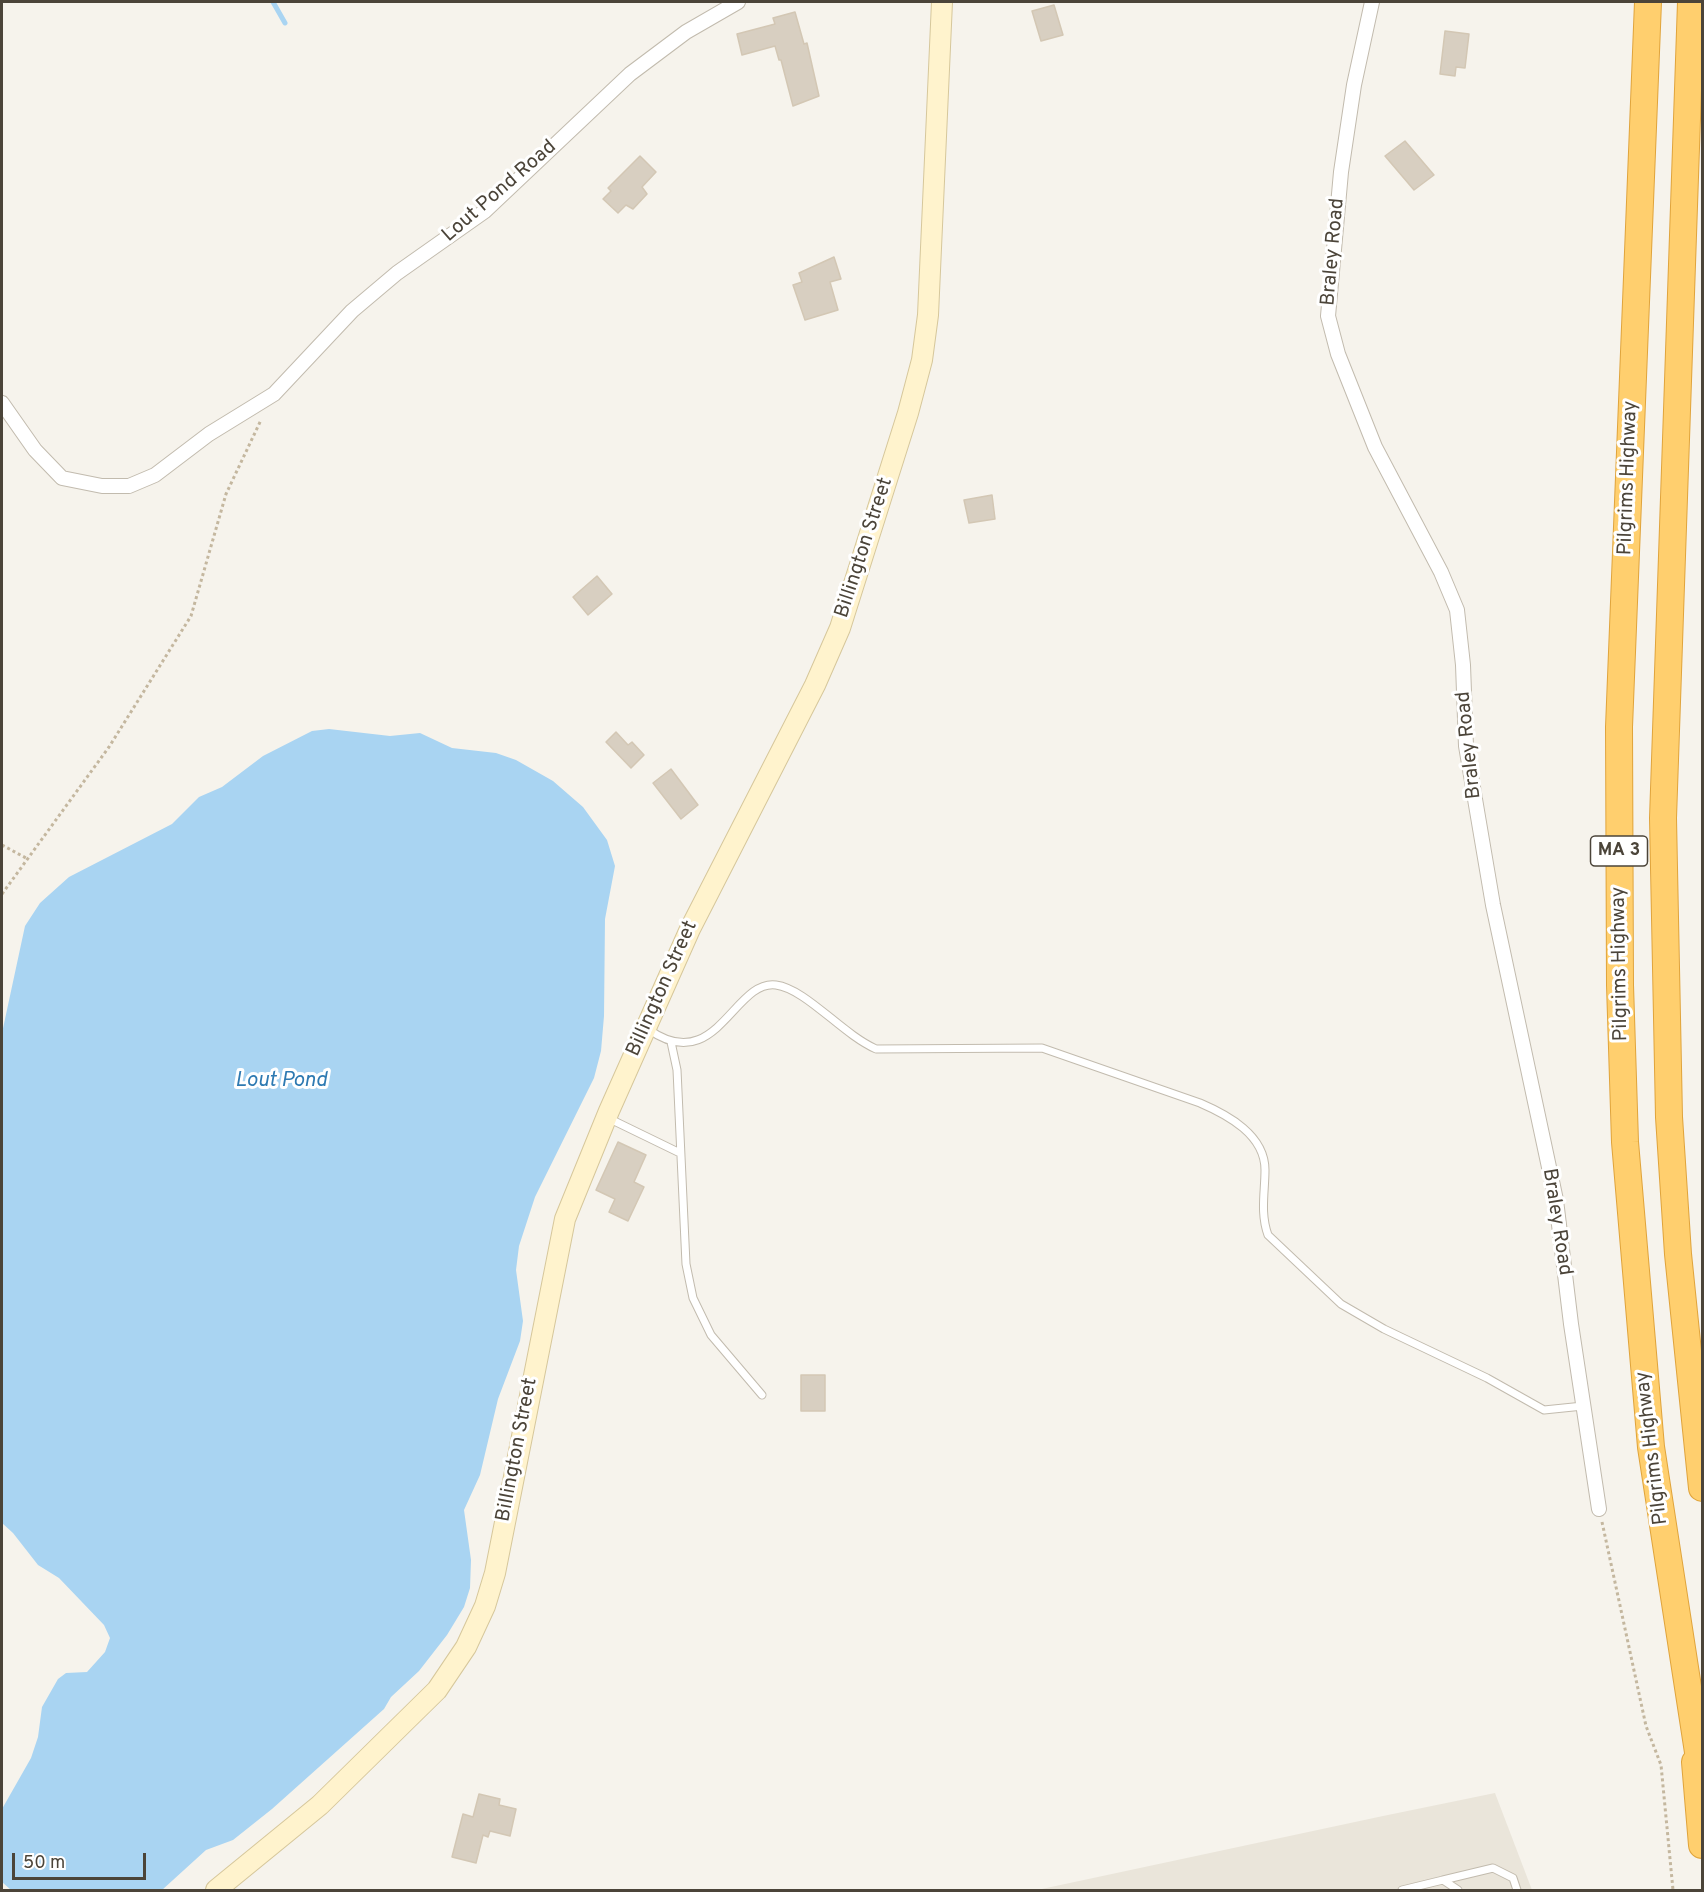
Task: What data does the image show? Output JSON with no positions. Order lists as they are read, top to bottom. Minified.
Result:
{"streets":{"highway":["Pilgrims Highway","MA 3"],"street":["Lout Pond Road","Braley Road","Billington Street"]},"water":["Lout Pond"],"scale_bar":"50 m"}
